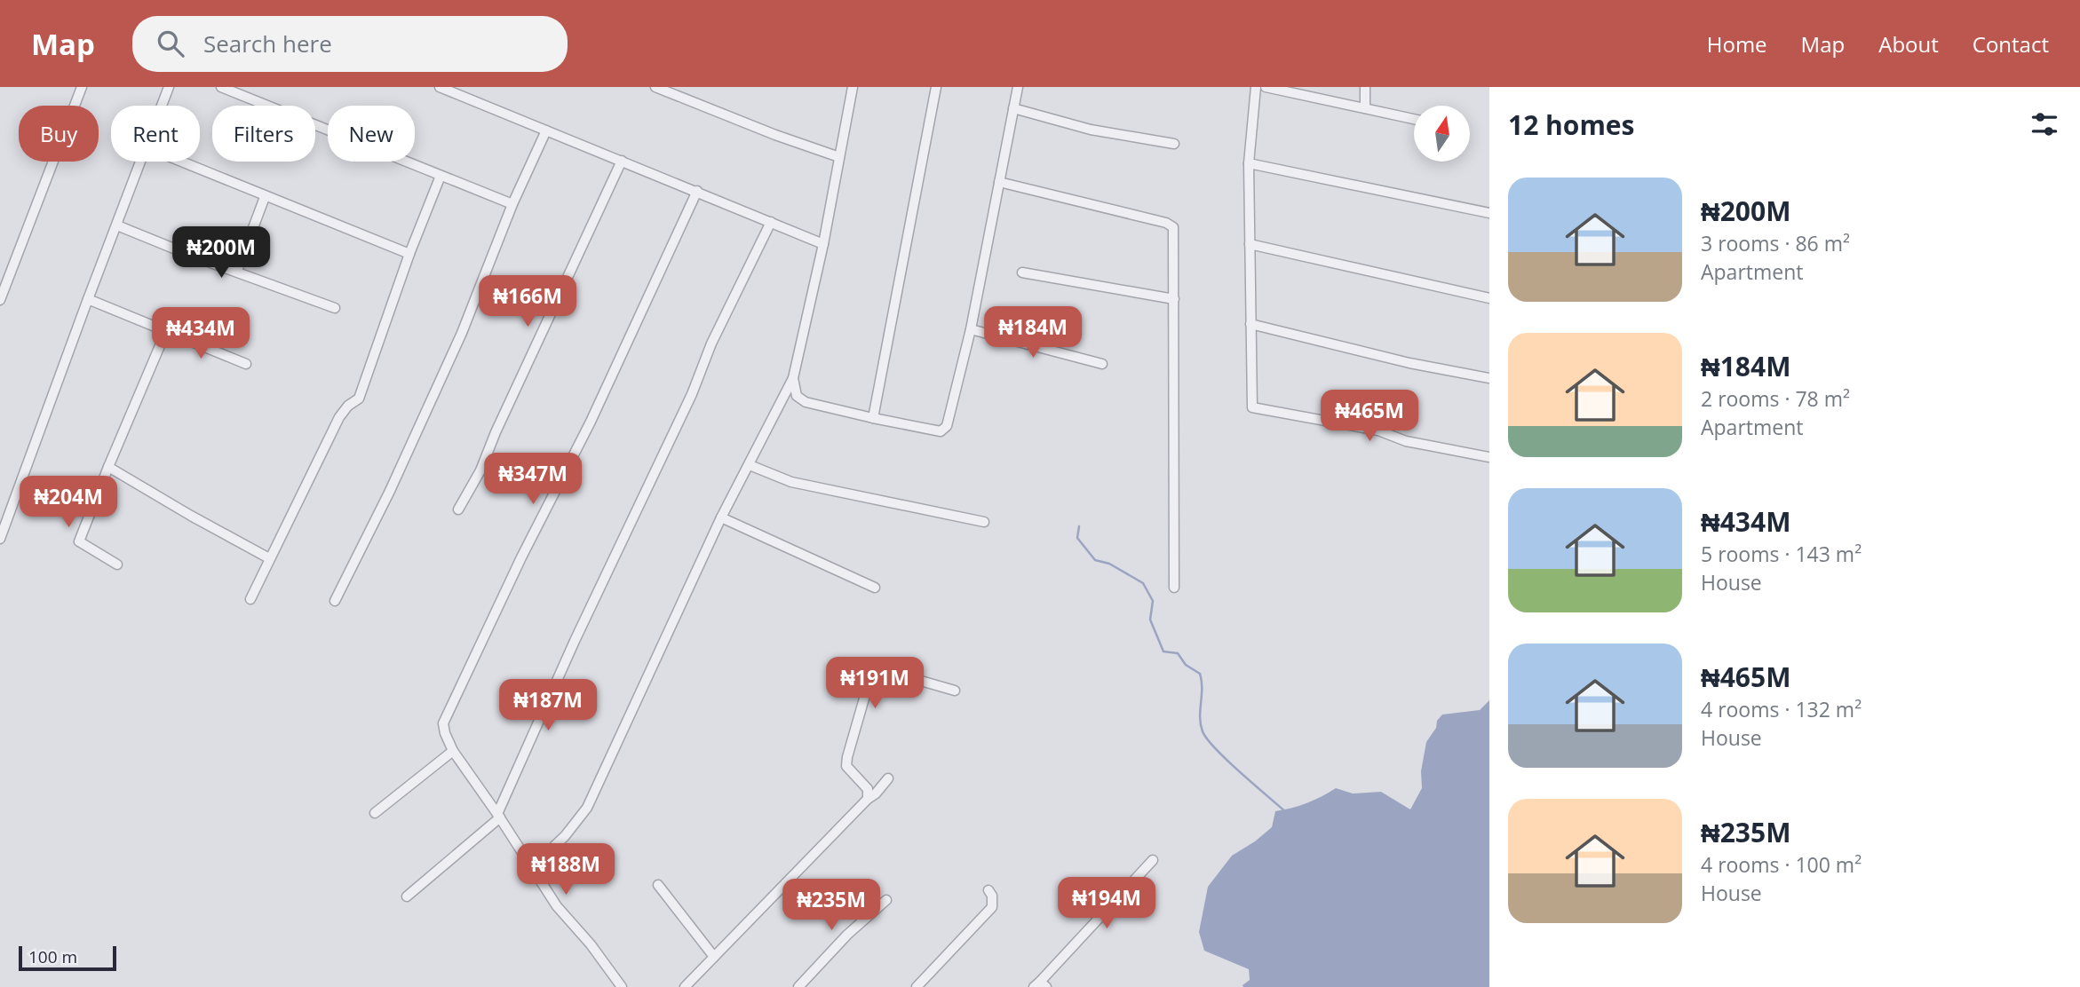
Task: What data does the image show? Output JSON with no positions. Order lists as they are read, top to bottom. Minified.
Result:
{"scale_bar":"100 m","north":"top","page":{"header":"Map","search":"Search here","nav":["Home","Map","About","Contact"],"heading":"12 homes","chip":["Buy","Rent","Filters","New"],"list":[{"name":"₦200M","note":"3 rooms · 86 m² · Apartment"},{"name":"₦184M","note":"2 rooms · 78 m² · Apartment"},{"name":"₦434M","note":"5 rooms · 143 m² · House"},{"name":"₦465M","note":"4 rooms · 132 m² · House"},{"name":"₦235M","note":"4 rooms · 100 m² · House"}],"price":["₦200M","₦166M","₦184M","₦434M","₦465M","₦347M","₦204M","₦191M","₦187M","₦188M","₦194M","₦235M"],"scale":"100 m"}}
